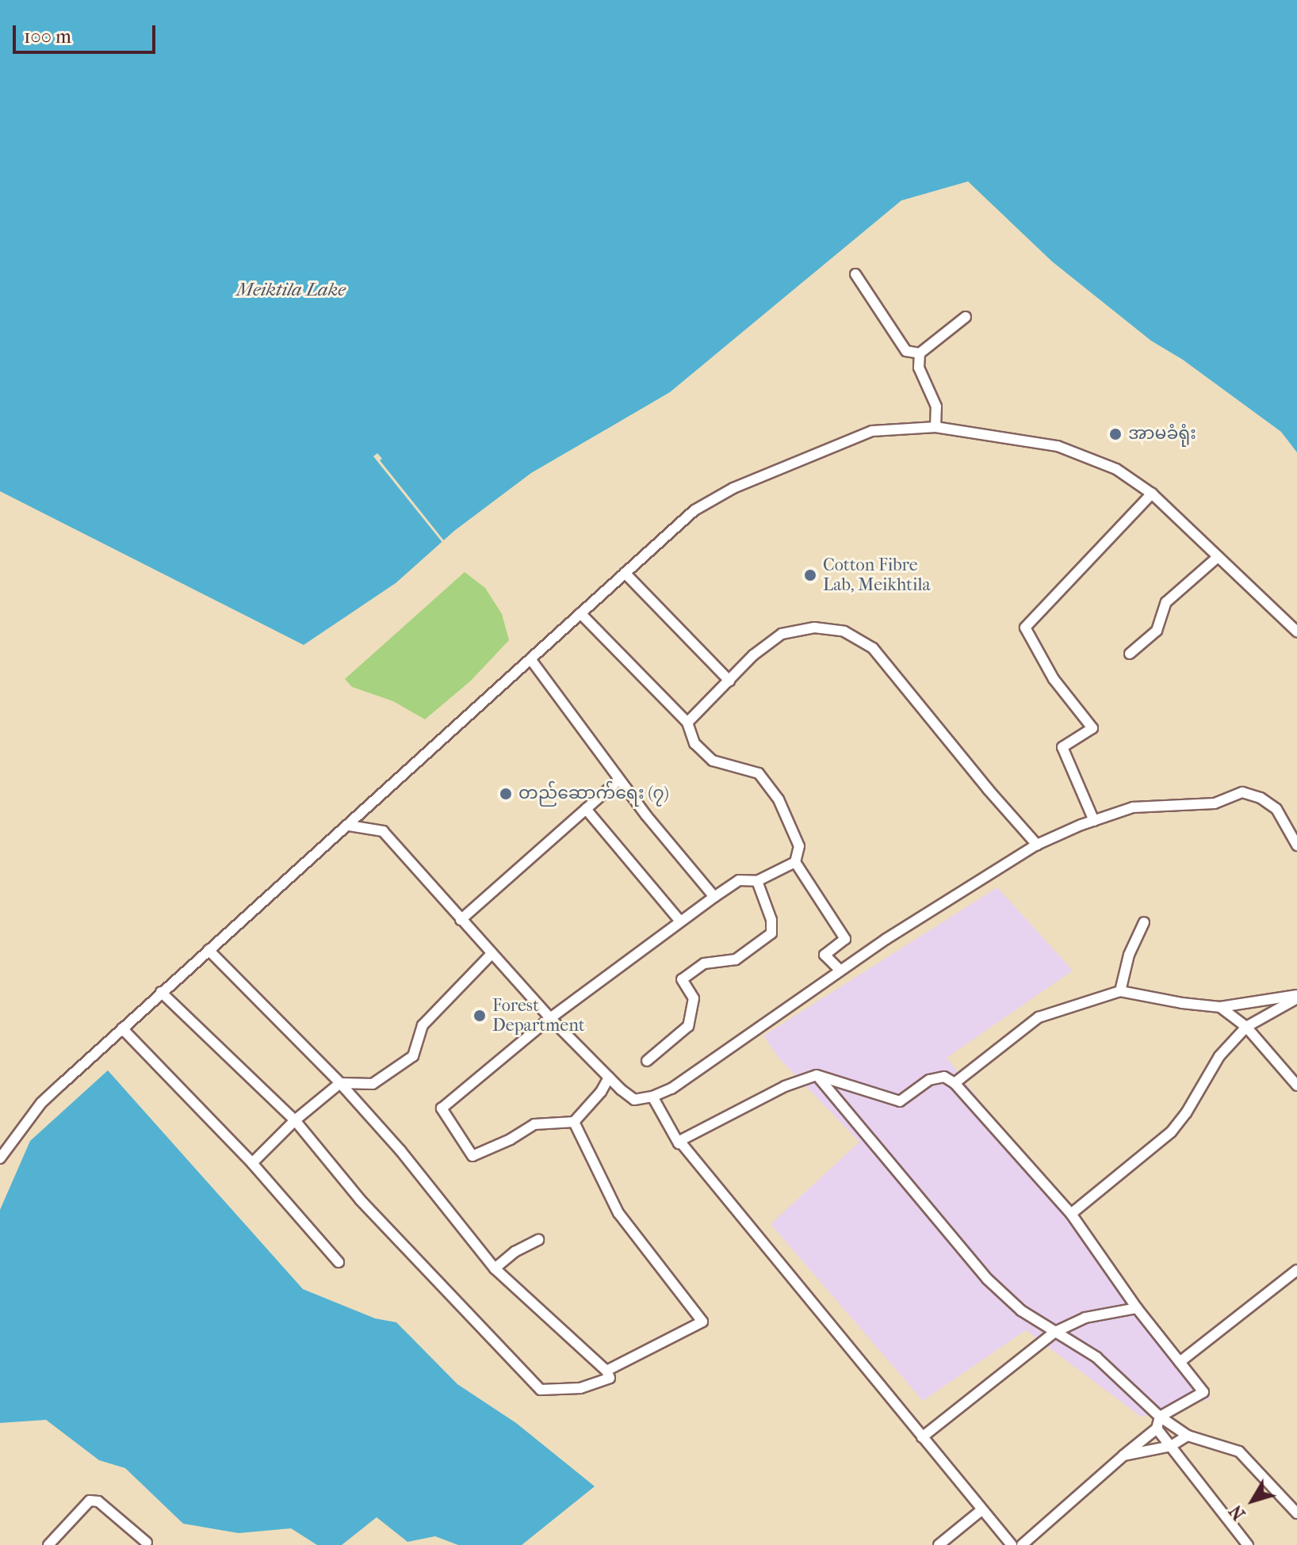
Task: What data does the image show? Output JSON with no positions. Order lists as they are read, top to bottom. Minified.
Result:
{"water":["Meiktila Lake"],"places":["အာမခံရုံး","Cotton Fibre Lab, Meikhtila","တည်ဆောက်ရေး (၇)","Forest Department"],"scale_bar":"100 m","north":"bottom left"}
